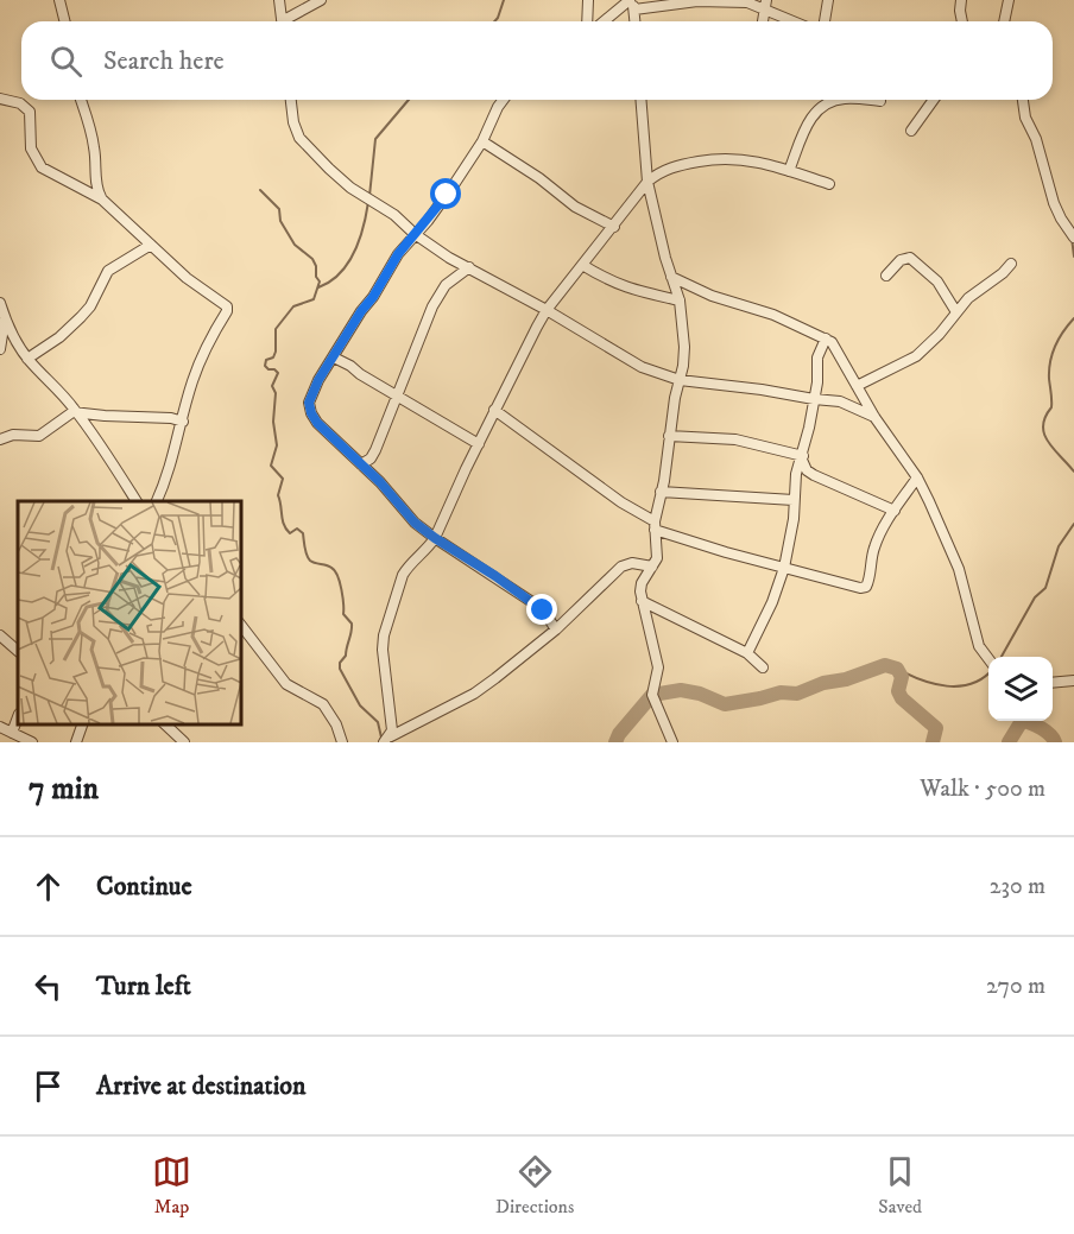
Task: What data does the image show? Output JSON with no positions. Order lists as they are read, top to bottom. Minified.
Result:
{"page":{"search":"Search here","heading":["7 min","Walk · 500 m"],"list":[["Continue","230 m"],["Turn left","270 m"],"Arrive at destination"],"nav":["Map","Directions","Saved"]}}
